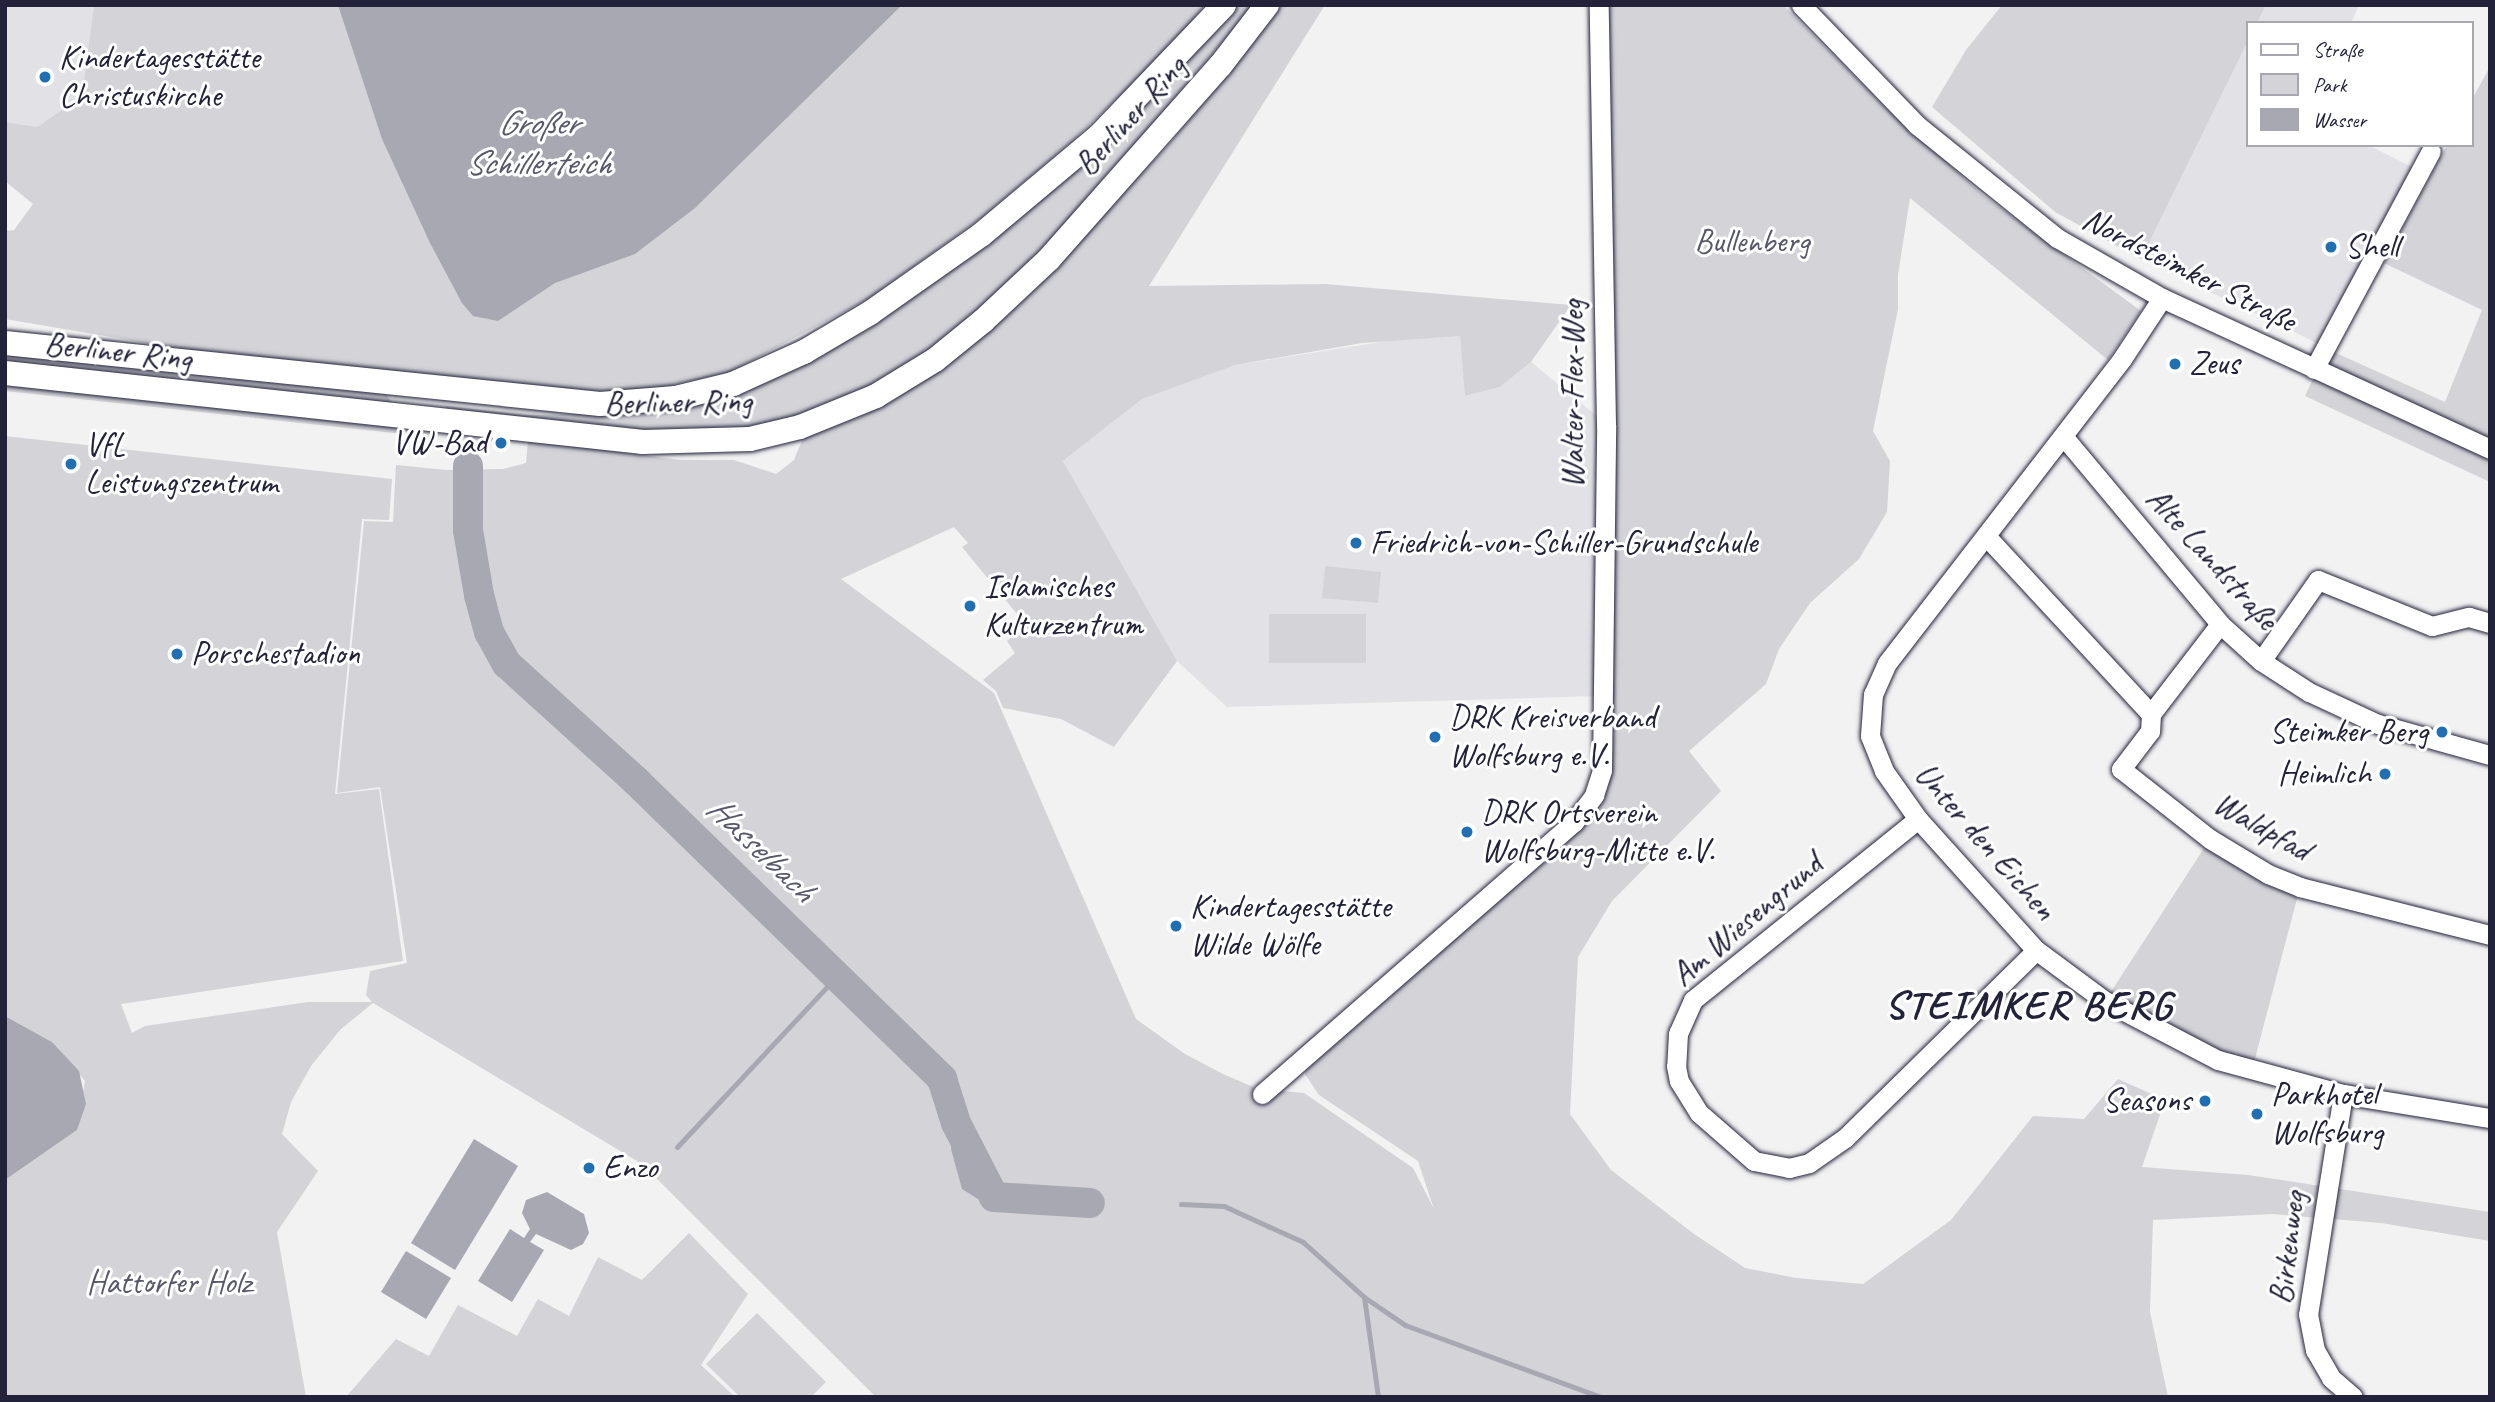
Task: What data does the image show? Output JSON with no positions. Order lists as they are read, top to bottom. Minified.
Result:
{"streets":{"main road":["Berliner Ring"],"street":["Nordsteimker Straße","Walter-Flex-Weg","Alte Landstraße","Waldpfad","Unter den Eichen","Am Wiesengrund","Birkenweg"]},"crossings":[["Nordsteimker Straße","Unter den Eichen"],["Alte Landstraße","Waldpfad"],["Alte Landstraße","Unter den Eichen"],["Unter den Eichen","Am Wiesengrund"],["Unter den Eichen","Birkenweg"]],"districts":["STEIMKER BERG"],"water":["Großer Schillerteich","Hasselbach"],"parks":["Bullenberg","Hattorfer Holz"],"places":["Kindertagesstätte Christuskirche","Shell","Zeus","VW-Bad","VfL Leistungszentrum","Friedrich-von-Schiller-Grundschule","Islamisches Kulturzentrum","Porschestadion","Steimker Berg","DRK Kreisverband Wolfsburg e.V.","Heimlich","DRK Ortsverein Wolfsburg-Mitte e.V.","Kindertagesstätte Wilde Wölfe","Seasons","Parkhotel Wolfsburg","Enzo"],"legend":["Straße","Park","Wasser"]}
